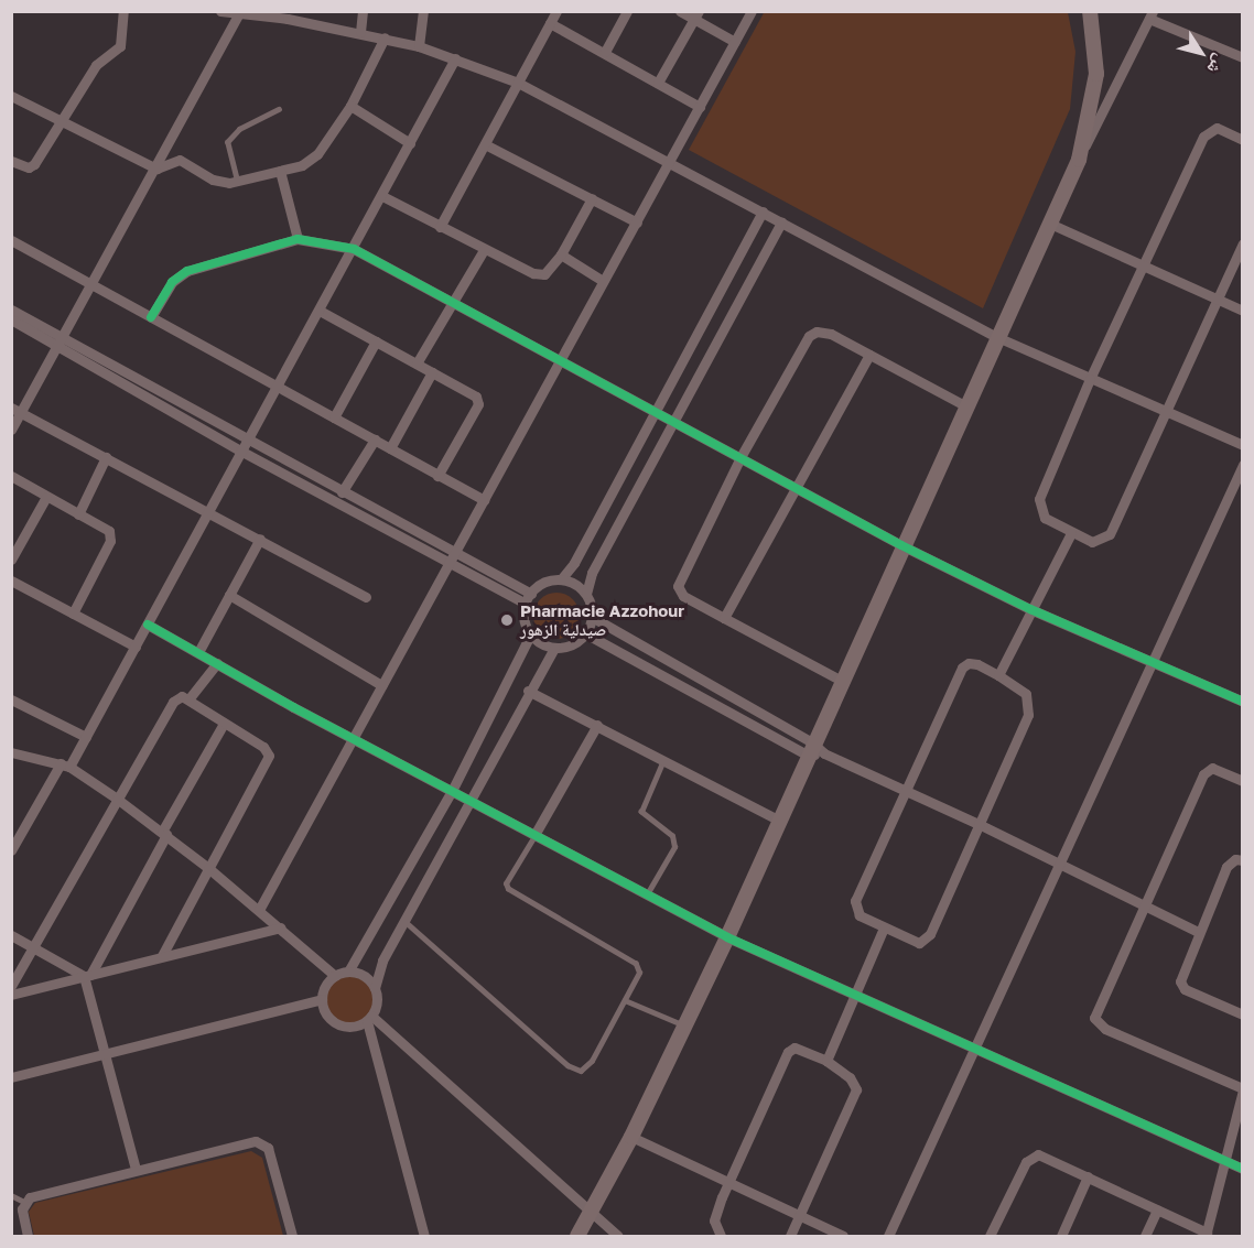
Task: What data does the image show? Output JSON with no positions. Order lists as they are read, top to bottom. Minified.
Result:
{"places":["Pharmacie Azzohour صيدلية الزهور"],"north":"bottom right"}
